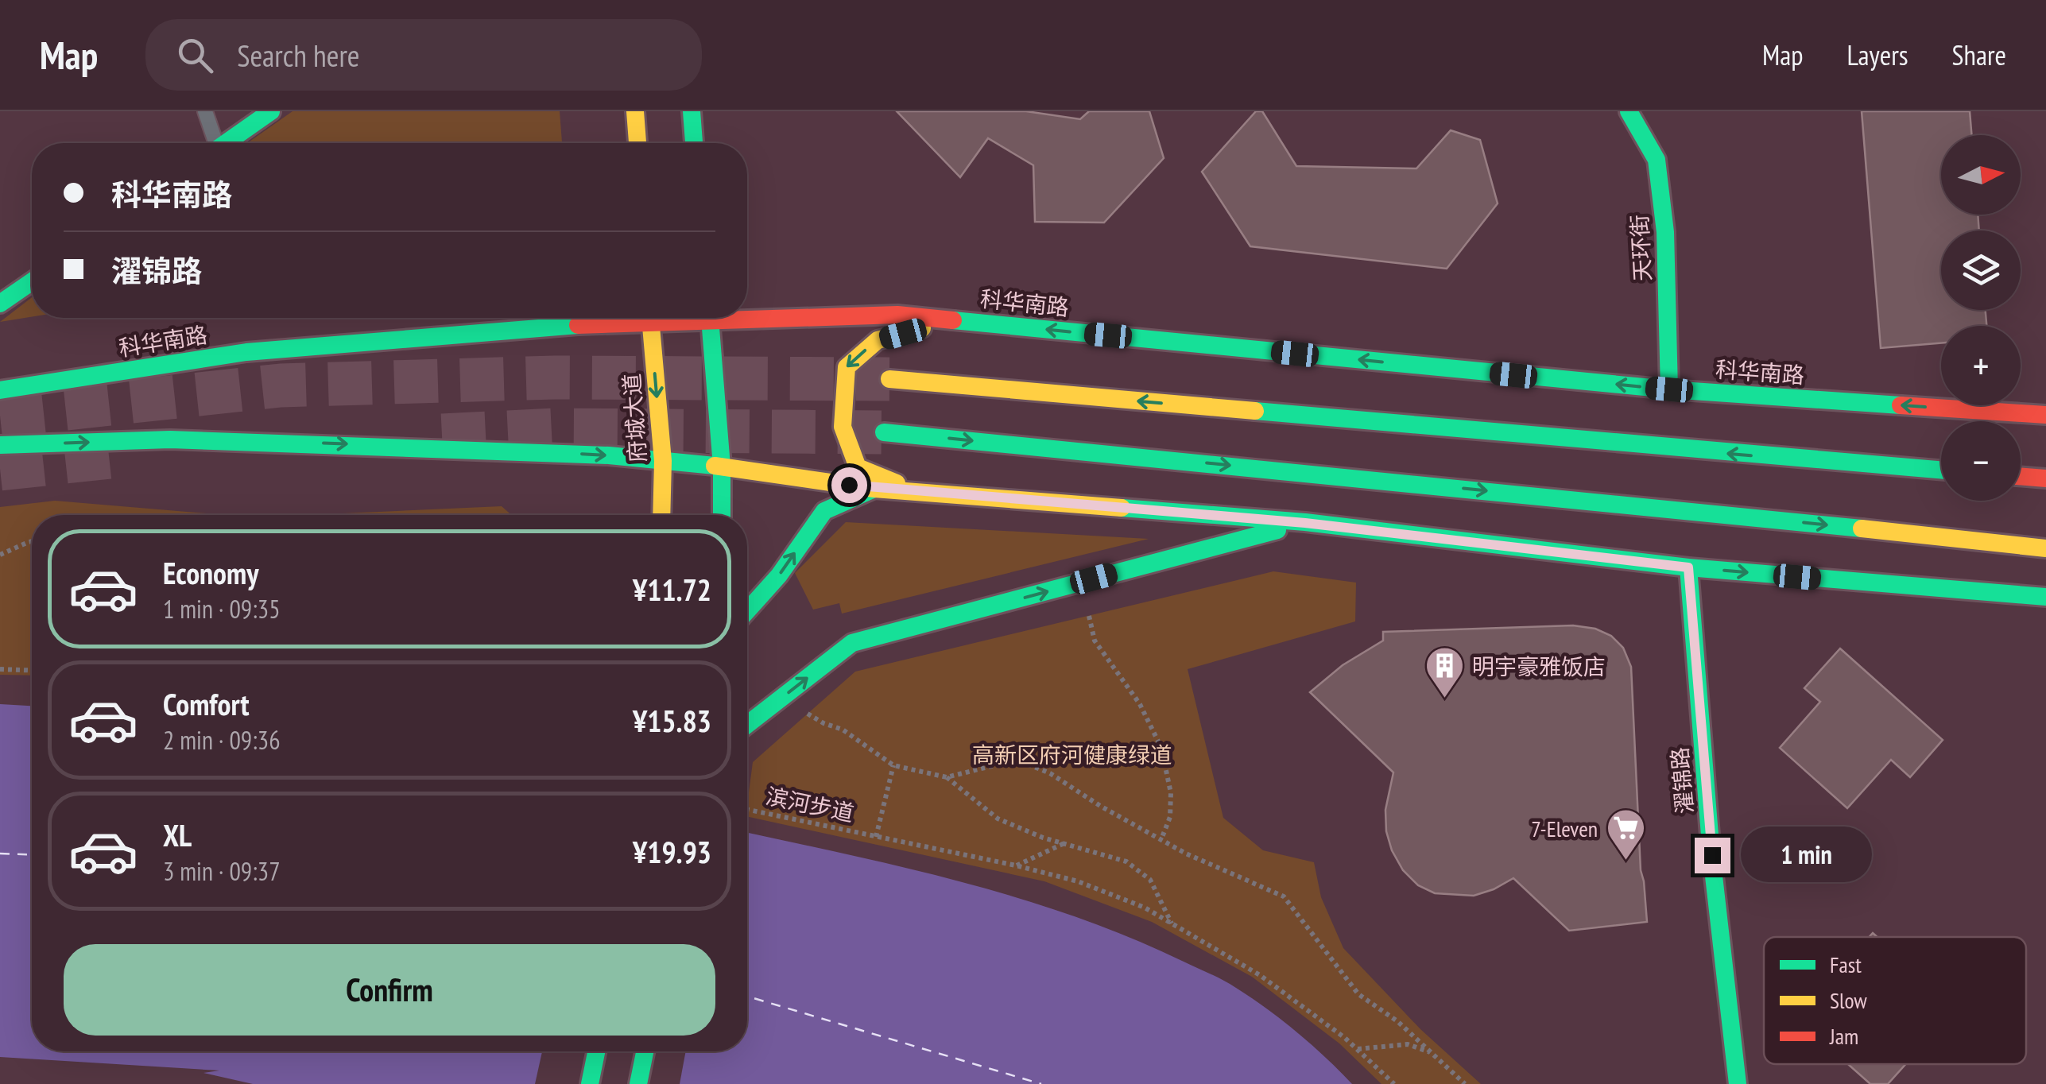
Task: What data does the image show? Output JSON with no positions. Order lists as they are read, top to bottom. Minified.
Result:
{"streets":{"main road":["天环街","科华南路","府城大道","濯锦路"],"path":["滨河步道"]},"crossings":[["天环街","科华南路"]],"parks":["高新区府河健康绿道"],"places":{"building":["明宇豪雅饭店"],"supermarket":["7-Eleven"]},"legend":["Fast","Slow","Jam"],"north":"right","page":{"header":"Map","search":"Search here","nav":["Map","Layers","Share"],"map_buttons":["+","−"],"banner":["科华南路","濯锦路"],"list":[{"name":"Economy","note":"1 min · 09:35","value":"¥11.72"},{"name":"Comfort","note":"2 min · 09:36","value":"¥15.83"},{"name":"XL","note":"3 min · 09:37","value":"¥19.93"}],"bubble":"1 min","buttons":"Confirm"}}
